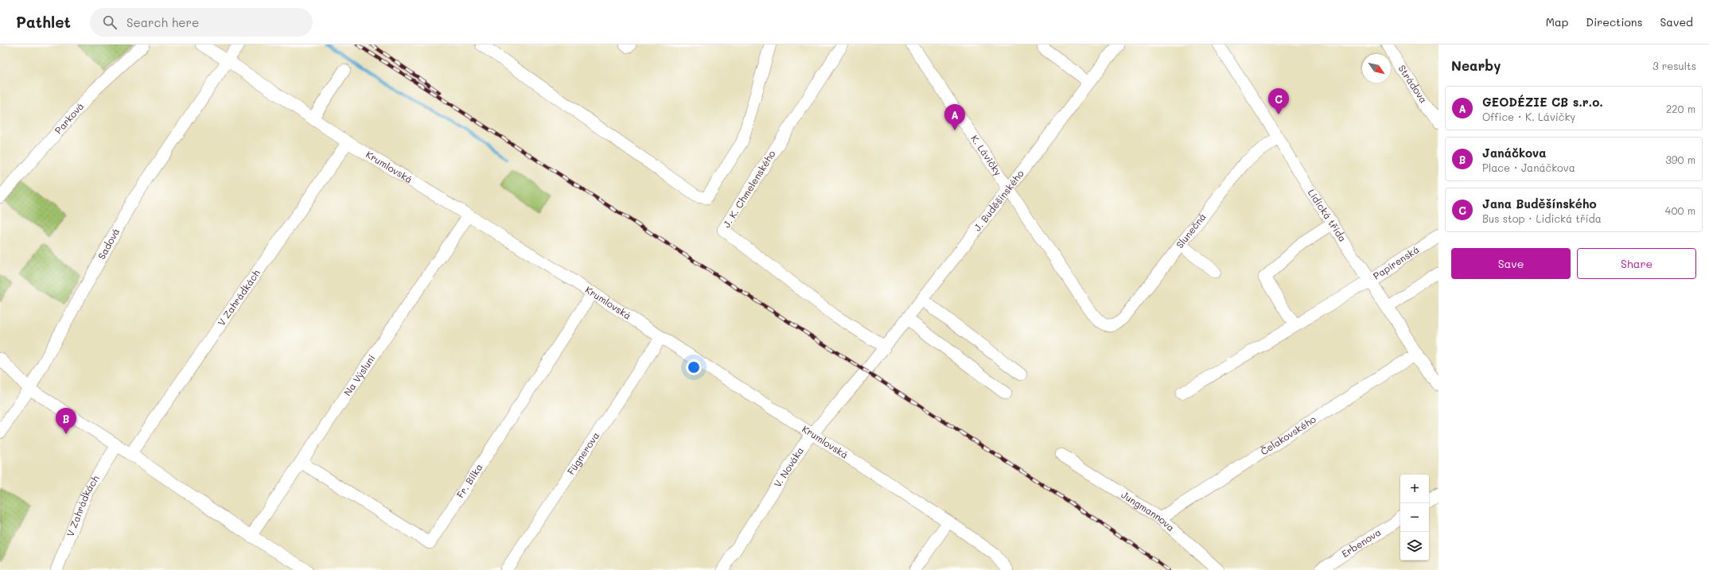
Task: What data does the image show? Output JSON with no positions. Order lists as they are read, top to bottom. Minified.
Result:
{"streets":{"street":["Strádova","Parková","K. Lávičky","Krumlovská","J. K. Chmelenského","J. Buděšínského","Lidická třída","Slunečná","Sadová","Papírenská","V Zahrádkách","Na Výsluní","Čelakovského","Fügnerova","V. Nováka","Fr. Bílka","Jungmannova","Erbenova"]},"crossings":[["K. Lávičky","J. Buděšínského"],["K. Lávičky","Slunečná"],["Krumlovská","Sadová"],["Krumlovská","V Zahrádkách"],["Krumlovská","Na Výsluní"],["Krumlovská","Fügnerova"],["Krumlovská","V. Nováka"],["Krumlovská","Fr. Bílka"],["J. K. Chmelenského","J. Buděšínského"],["J. Buděšínského","V. Nováka"],["Lidická třída","Slunečná"],["Lidická třída","Papírenská"],["Lidická třída","Čelakovského"],["Na Výsluní","Fr. Bílka"],["Čelakovského","Jungmannova"]],"north":"bottom right","page":{"header":"Pathlet","search":"Search here","nav":["Map","Directions","Saved"],"heading":["Nearby","3 results"],"list":[{"mark":"A","name":"GEODÉZIE CB s.r.o.","note":"Office · K. Lávičky","value":"220 m"},{"mark":"B","name":"Janáčkova","note":"Place · Janáčkova","value":"390 m"},{"mark":"C","name":"Jana Buděšínského","note":"Bus stop · Lidická třída","value":"400 m"}],"pins":["C","A","B"],"buttons":["Save","Share"],"map_buttons":["+","−"]}}
